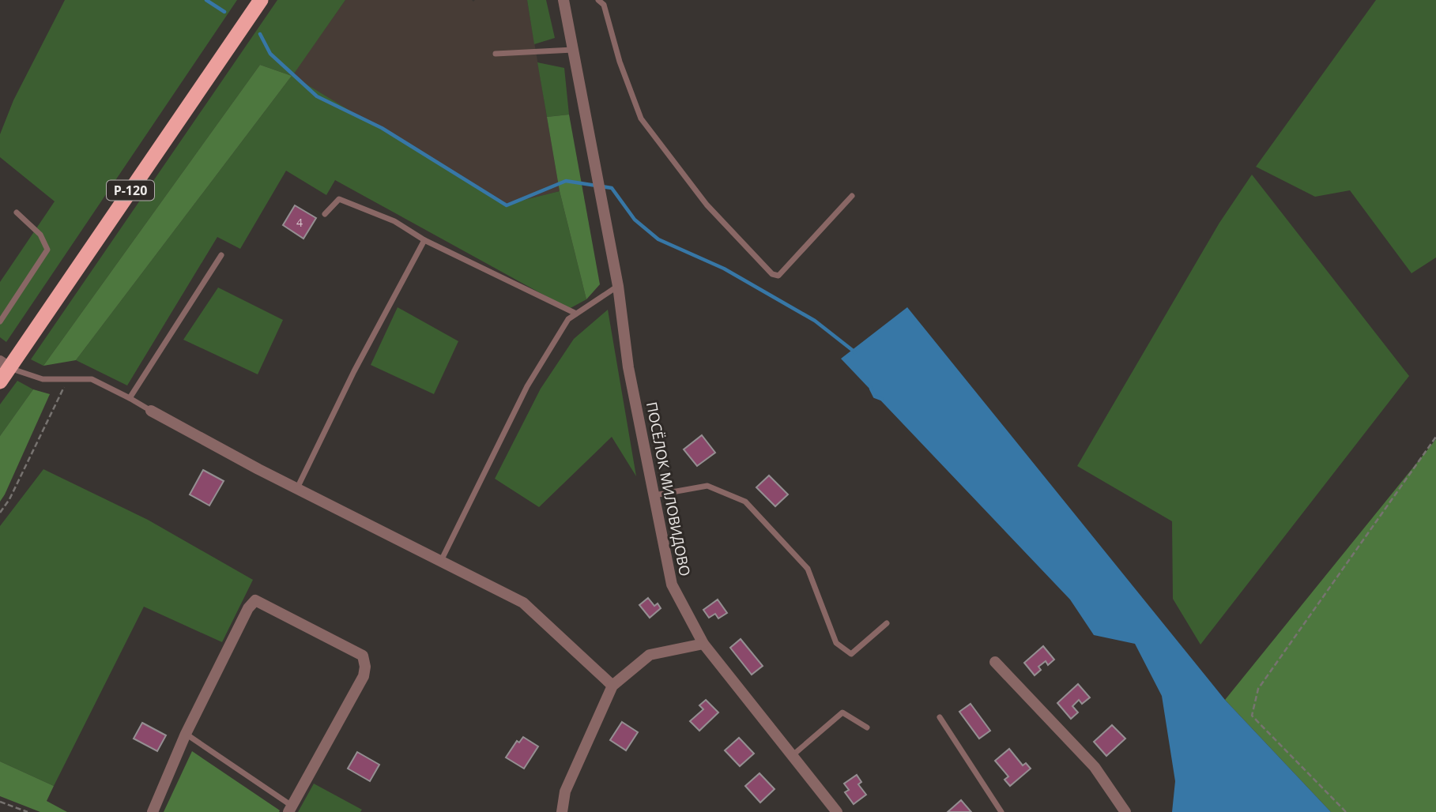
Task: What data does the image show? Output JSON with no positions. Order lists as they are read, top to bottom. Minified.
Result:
{"streets":{"highway":["Р-120"],"street":["ПОСЁЛОК МИЛОВИДОВО"]},"house_numbers":["4"]}
